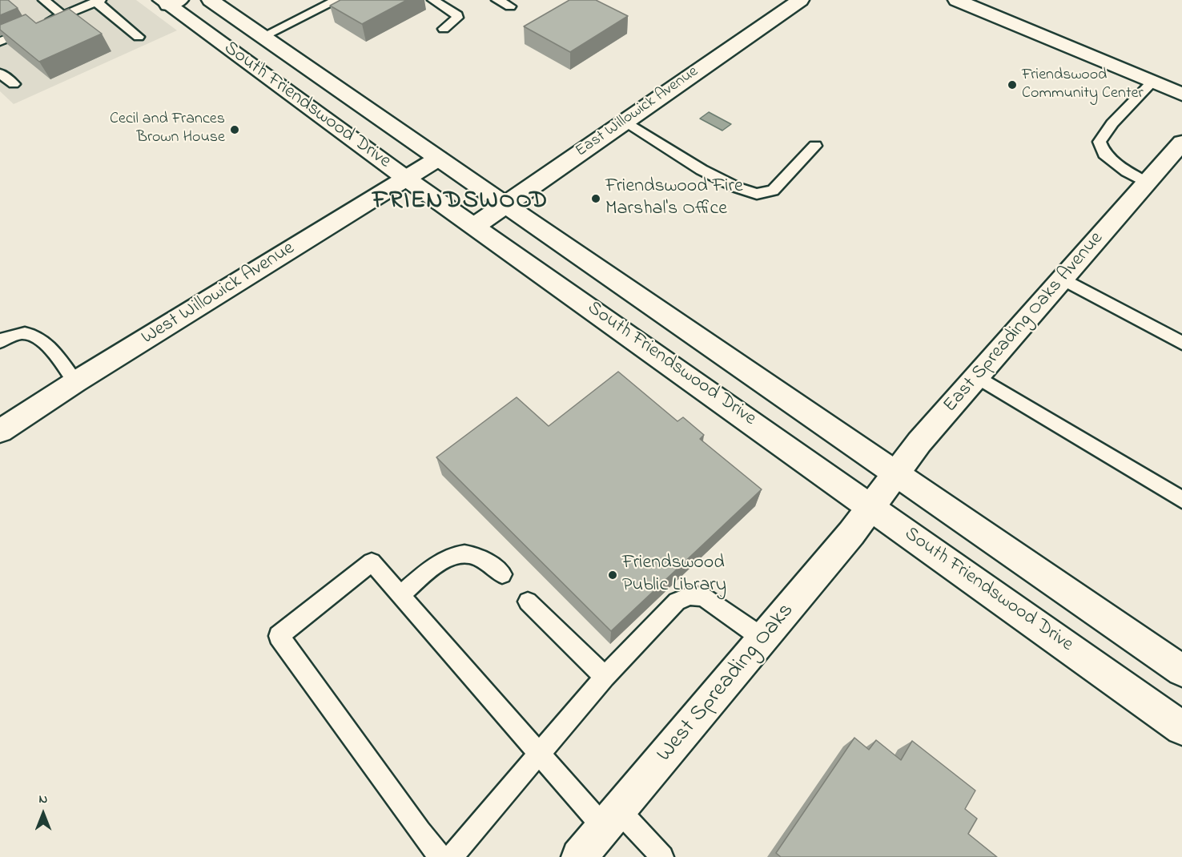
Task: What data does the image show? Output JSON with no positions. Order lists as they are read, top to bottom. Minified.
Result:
{"streets":{"main road":["South Friendswood Drive","East Willowick Avenue","West Willowick Avenue","East Spreading Oaks Avenue","West Spreading Oaks"]},"crossings":[["South Friendswood Drive","East Willowick Avenue"],["South Friendswood Drive","West Willowick Avenue"],["South Friendswood Drive","East Spreading Oaks Avenue"],["South Friendswood Drive","West Spreading Oaks"],["East Spreading Oaks Avenue","West Spreading Oaks"]],"districts":["FRIENDSWOOD"],"places":["Friendswood Community Center","Cecil and Frances Brown House","Friendswood Fire Marshal's Office","Friendswood Public Library"],"north":"top"}
